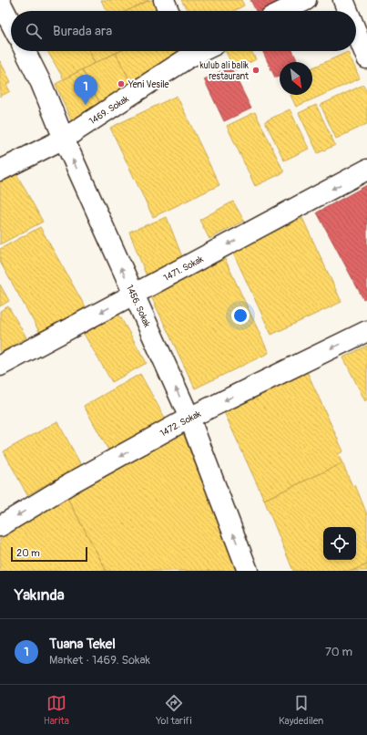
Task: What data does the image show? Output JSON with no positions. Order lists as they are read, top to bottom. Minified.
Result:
{"streets":{"street":["1469. Sokak","1471. Sokak","1456. Sokak","1472. Sokak"]},"crossings":[["1469. Sokak","1456. Sokak"],["1471. Sokak","1456. Sokak"],["1456. Sokak","1472. Sokak"]],"one_way":["1471. Sokak","1456. Sokak","1472. Sokak"],"places":["kulub ali balik restaurant","Yeni Vesile"],"scale_bar":"20 m","north":"bottom right","page":{"search":"Burada ara","pins":"1","scale":"20 m","heading":"Yakında","list":[{"mark":"1","name":"Tuana Tekel","note":"Market · 1469. Sokak","value":"70 m"}],"nav":["Harita","Yol tarifi","Kaydedilen"]}}
